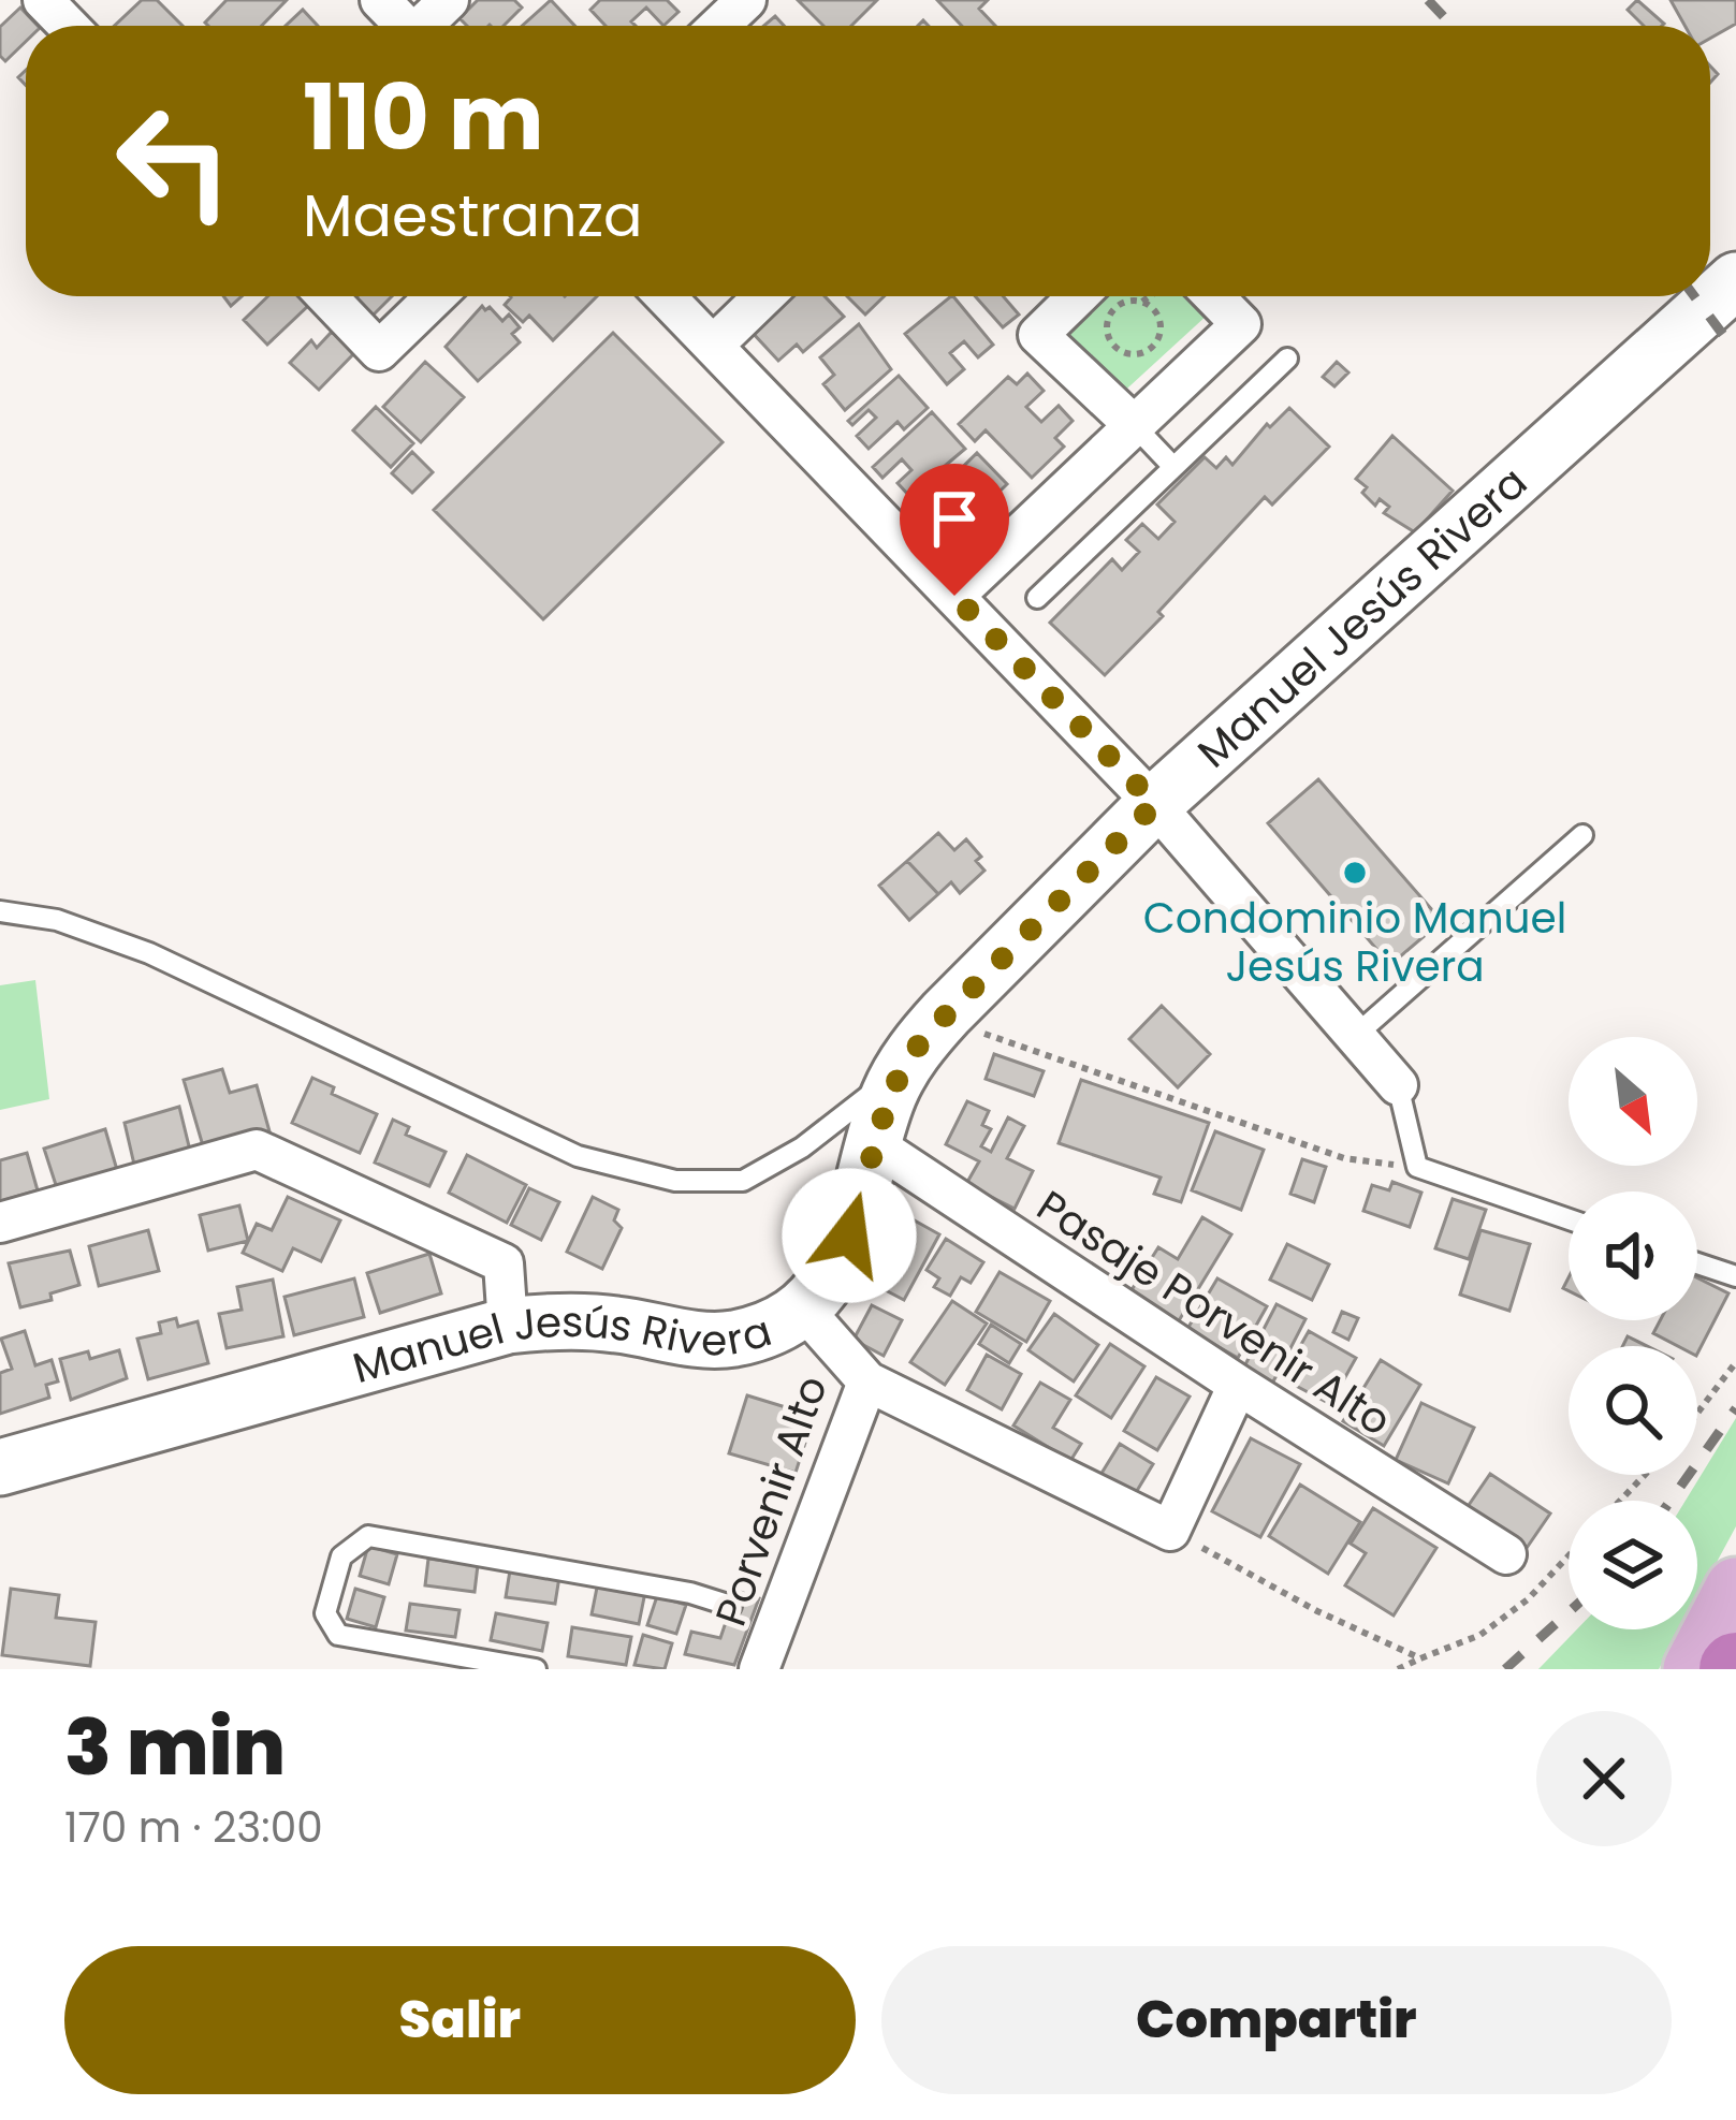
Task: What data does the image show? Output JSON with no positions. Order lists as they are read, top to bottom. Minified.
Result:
{"streets":{"main road":["Manuel Jesús Rivera"],"street":["Pasaje Porvenir Alto","Porvenir Alto"]},"crossings":[["Manuel Jesús Rivera","Pasaje Porvenir Alto"],["Manuel Jesús Rivera","Porvenir Alto"]],"places":["Condominio Manuel Jesús Rivera"],"north":"bottom right","page":{"turn":["110 m","Maestranza"],"heading":["3 min","170 m · 23:00"],"buttons":["Salir","Compartir"]}}
